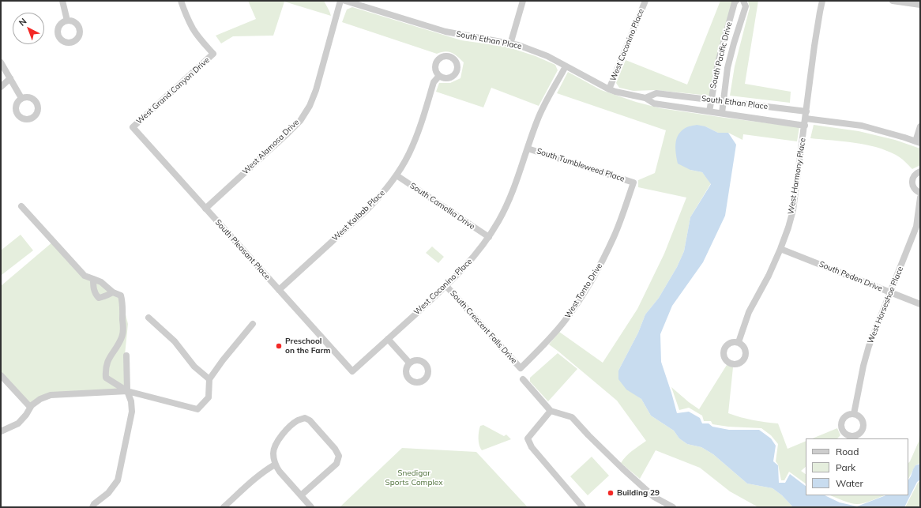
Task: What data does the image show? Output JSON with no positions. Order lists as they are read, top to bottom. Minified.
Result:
{"streets":{"street":["South Ethan Place","West Coconino Place","South Pacific Drive","West Grand Canyon Drive","West Alamosa Drive","South Tumbleweed Place","West Harmony Place","South Camellia Drive","West Kaibab Place","South Pleasant Place","South Peden Drive","West Tonto Drive","West Horseshoe Place","South Crescent Falls Drive"]},"crossings":[["South Ethan Place","West Coconino Place"],["South Ethan Place","South Pacific Drive"],["South Ethan Place","West Harmony Place"],["West Coconino Place","South Tumbleweed Place"],["West Coconino Place","South Camellia Drive"],["West Coconino Place","South Pleasant Place"],["West Coconino Place","South Crescent Falls Drive"],["West Grand Canyon Drive","South Pleasant Place"],["West Alamosa Drive","South Pleasant Place"],["South Tumbleweed Place","West Tonto Drive"],["West Harmony Place","South Peden Drive"],["South Camellia Drive","West Kaibab Place"],["West Kaibab Place","South Pleasant Place"],["South Peden Drive","West Horseshoe Place"],["West Tonto Drive","South Crescent Falls Drive"]],"parks":["Snedigar Sports Complex"],"places":["Preschool on the Farm","Building 29"],"legend":["Road","Park","Water"],"north":"top left"}
